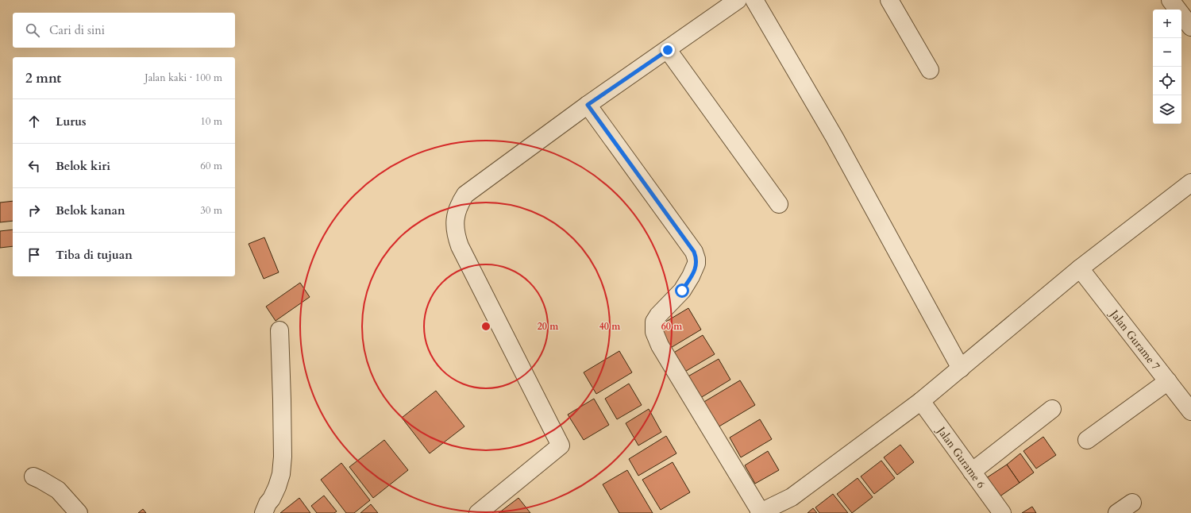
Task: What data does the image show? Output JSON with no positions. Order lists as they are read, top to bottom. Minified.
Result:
{"streets":{"street":["Jalan Gurame 7","Jalan Gurame 6"]},"page":{"map_buttons":["+","−"],"search":"Cari di sini","heading":["2 mnt","Jalan kaki · 100 m"],"list":[["Lurus","10 m"],["Belok kiri","60 m"],["Belok kanan","30 m"],"Tiba di tujuan"]},"rings":["20 m","40 m","60 m"]}
